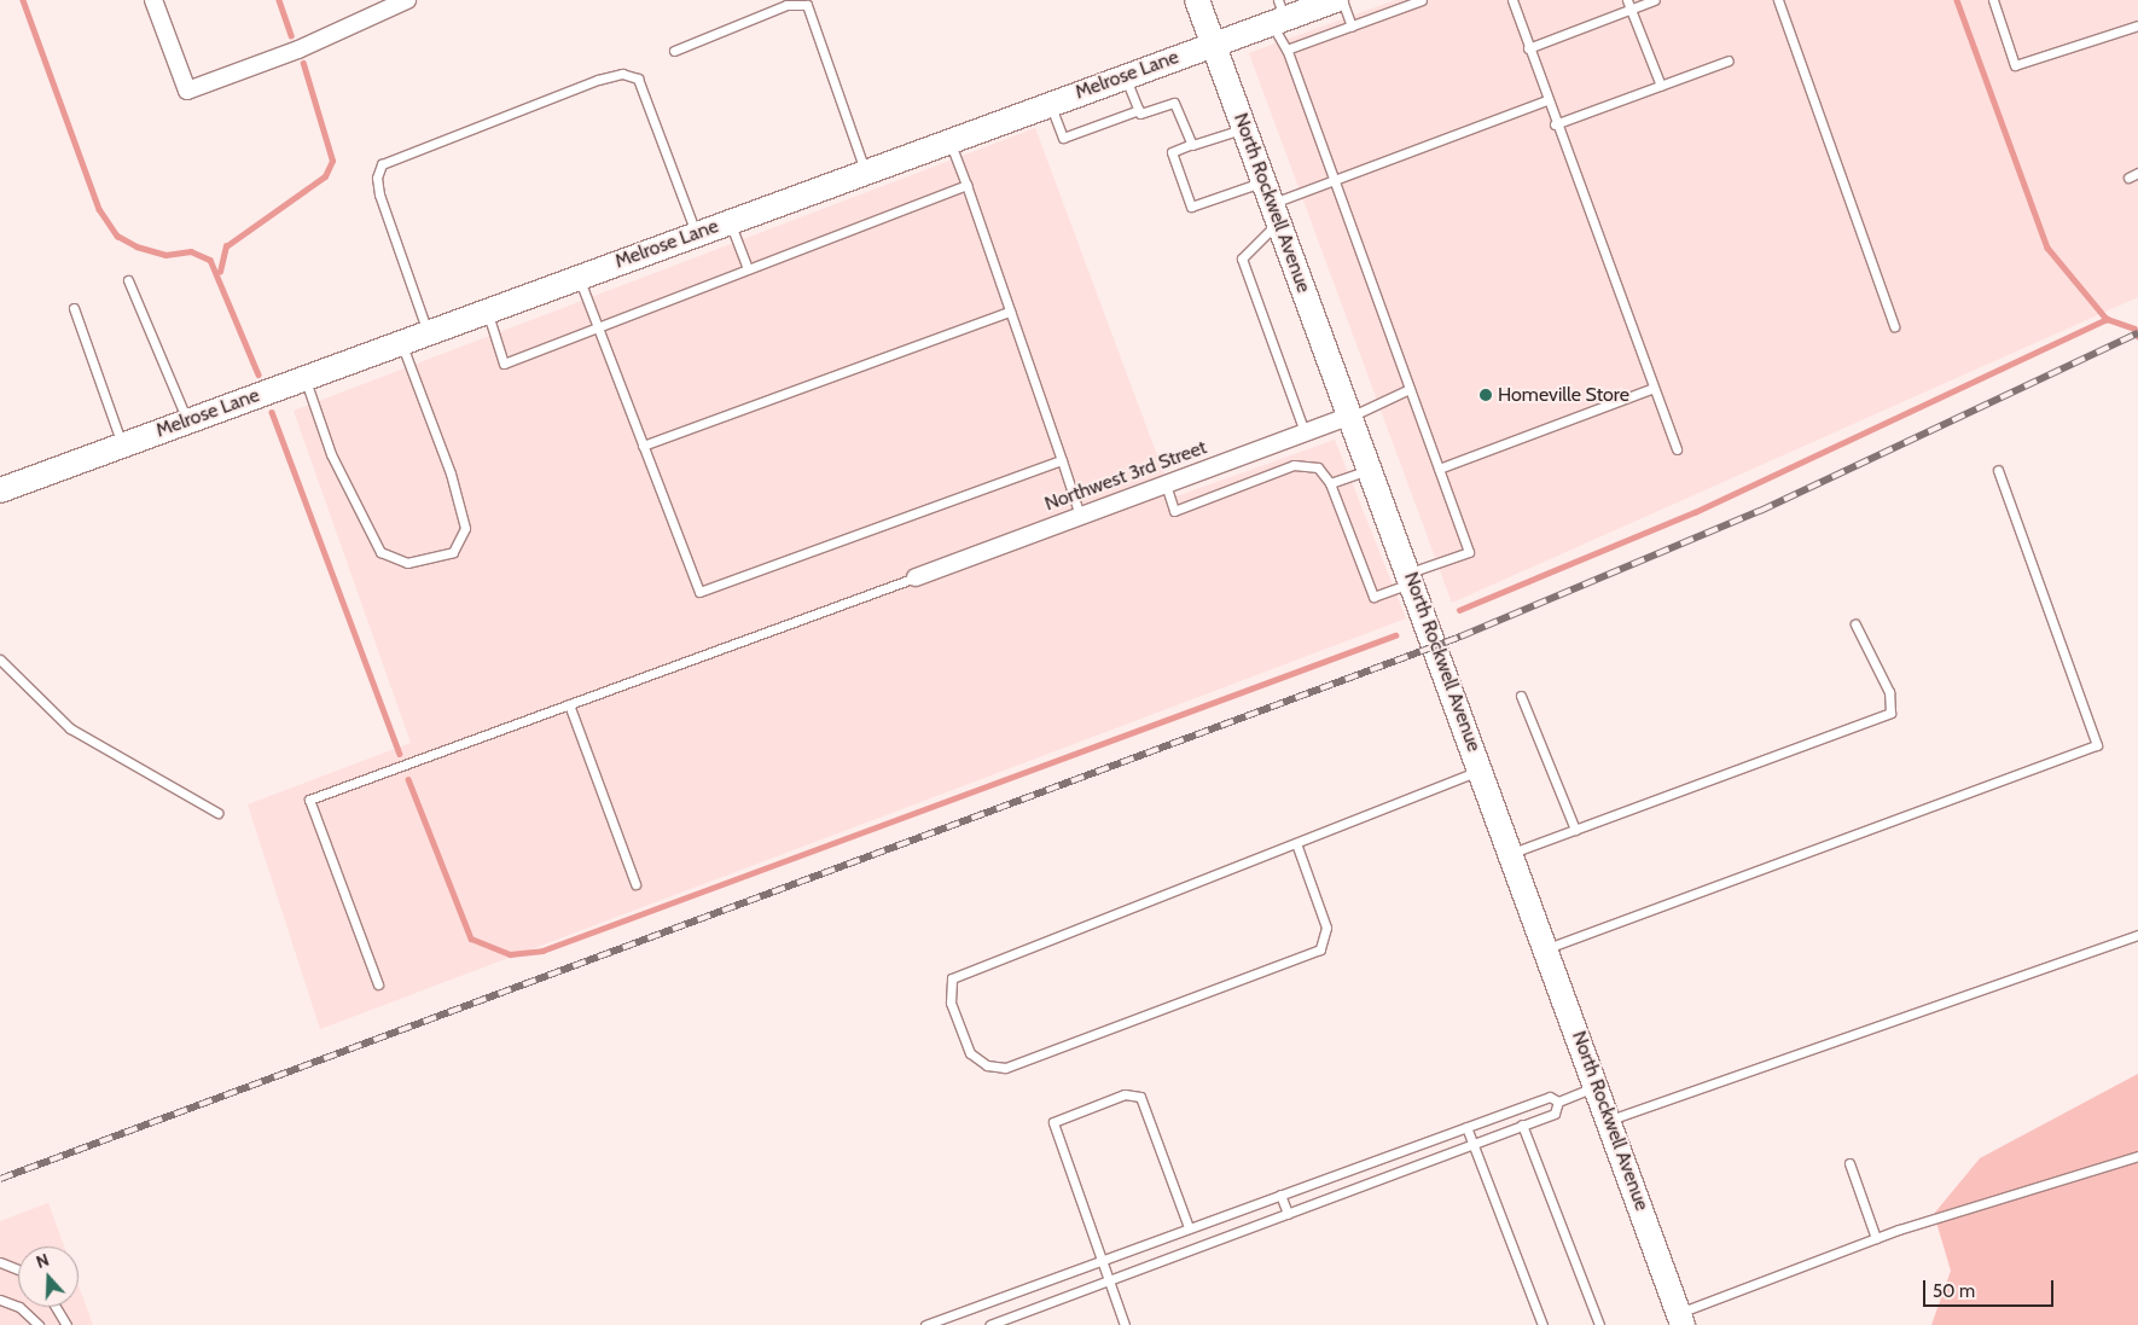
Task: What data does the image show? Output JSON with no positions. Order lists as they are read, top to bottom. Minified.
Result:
{"streets":{"street":["Melrose Lane","North Rockwell Avenue","Northwest 3rd Street"]},"crossings":[["Melrose Lane","North Rockwell Avenue"],["North Rockwell Avenue","Northwest 3rd Street"]],"places":["Homeville Store"],"scale_bar":"50 m","north":"top"}
